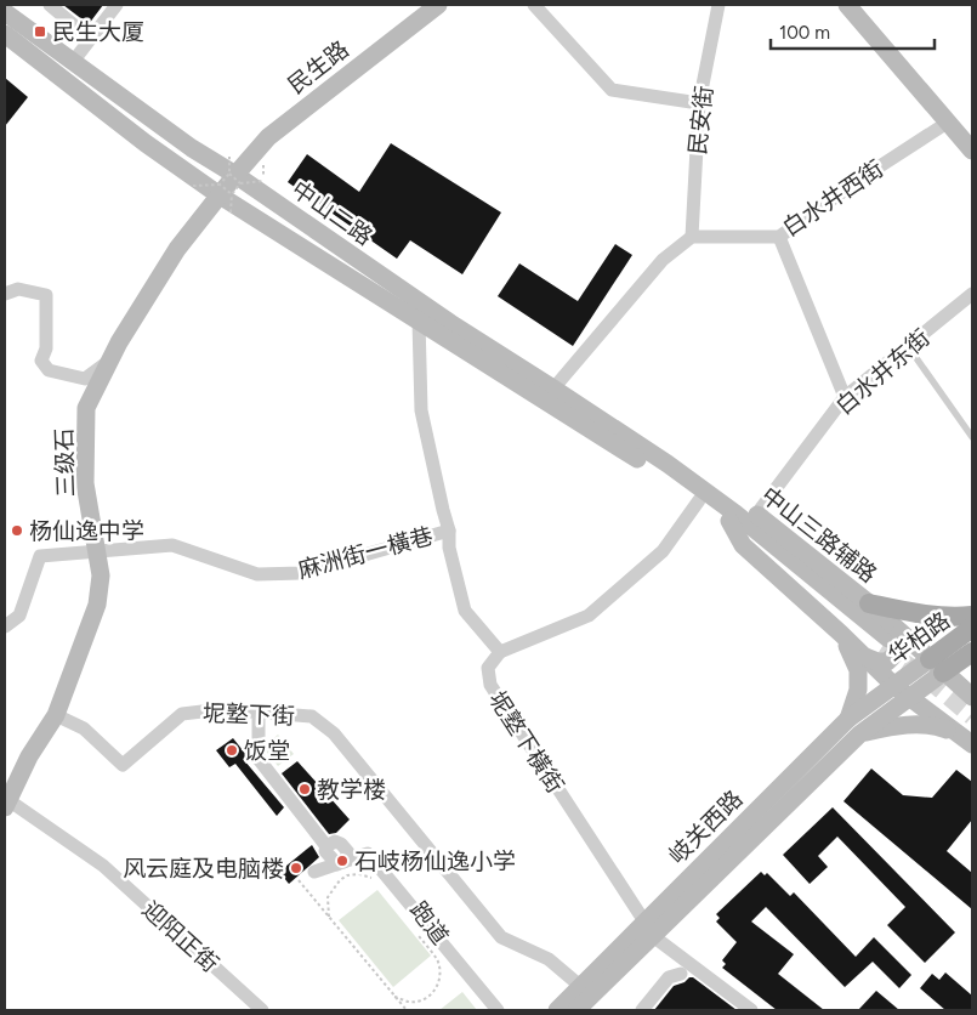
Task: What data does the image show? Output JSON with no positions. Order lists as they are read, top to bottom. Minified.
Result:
{"streets":{"main road":["民生路","中山二路","三级石","中山三路辅路","华柏路","岐关西路"],"street":["民安街","白水井西街","白水井东街","麻洲街一橫巷","坭墪下街","坭墪下橫街","迎阳正街"],"path":["跑道"]},"crossings":[["民生路","中山二路"],["民生路","三级石"],["民安街","白水井西街"],["中山二路","三级石"],["白水井东街","中山三路辅路"],["三级石","麻洲街一橫巷"],["三级石","坭墪下街"],["三级石","迎阳正街"],["中山三路辅路","华柏路"],["中山三路辅路","岐关西路"],["华柏路","岐关西路"],["坭墪下街","岐关西路"],["坭墪下橫街","岐关西路"]],"places":{"transit":["民生大厦"],"other":["杨仙逸中学","饭堂","教学楼","石岐杨仙逸小学","风云庭及电脑楼"]},"scale_bar":"100 m"}
